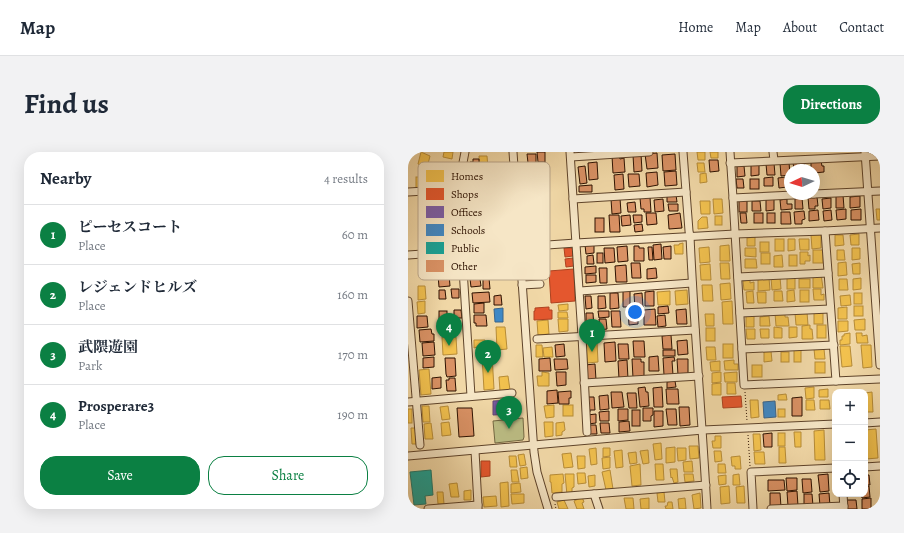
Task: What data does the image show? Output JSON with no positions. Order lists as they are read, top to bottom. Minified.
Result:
{"legend":["Homes","Shops","Offices","Schools","Public","Other"],"north":"left","page":{"header":"Map","nav":["Home","Map","About","Contact"],"title":"Find us","buttons":["Directions",["Save","Share"]],"heading":["Nearby","4 results"],"list":[{"mark":"1","name":"ピーセスコート","note":"Place","value":"60 m"},{"mark":"2","name":"レジェンドヒルズ","note":"Place","value":"160 m"},{"mark":"3","name":"武隈遊園","note":"Park","value":"170 m"},{"mark":"4","name":"Prosperare3","note":"Place","value":"190 m"}],"pins":["4","1","2","3"],"map_buttons":["+","−"]}}
